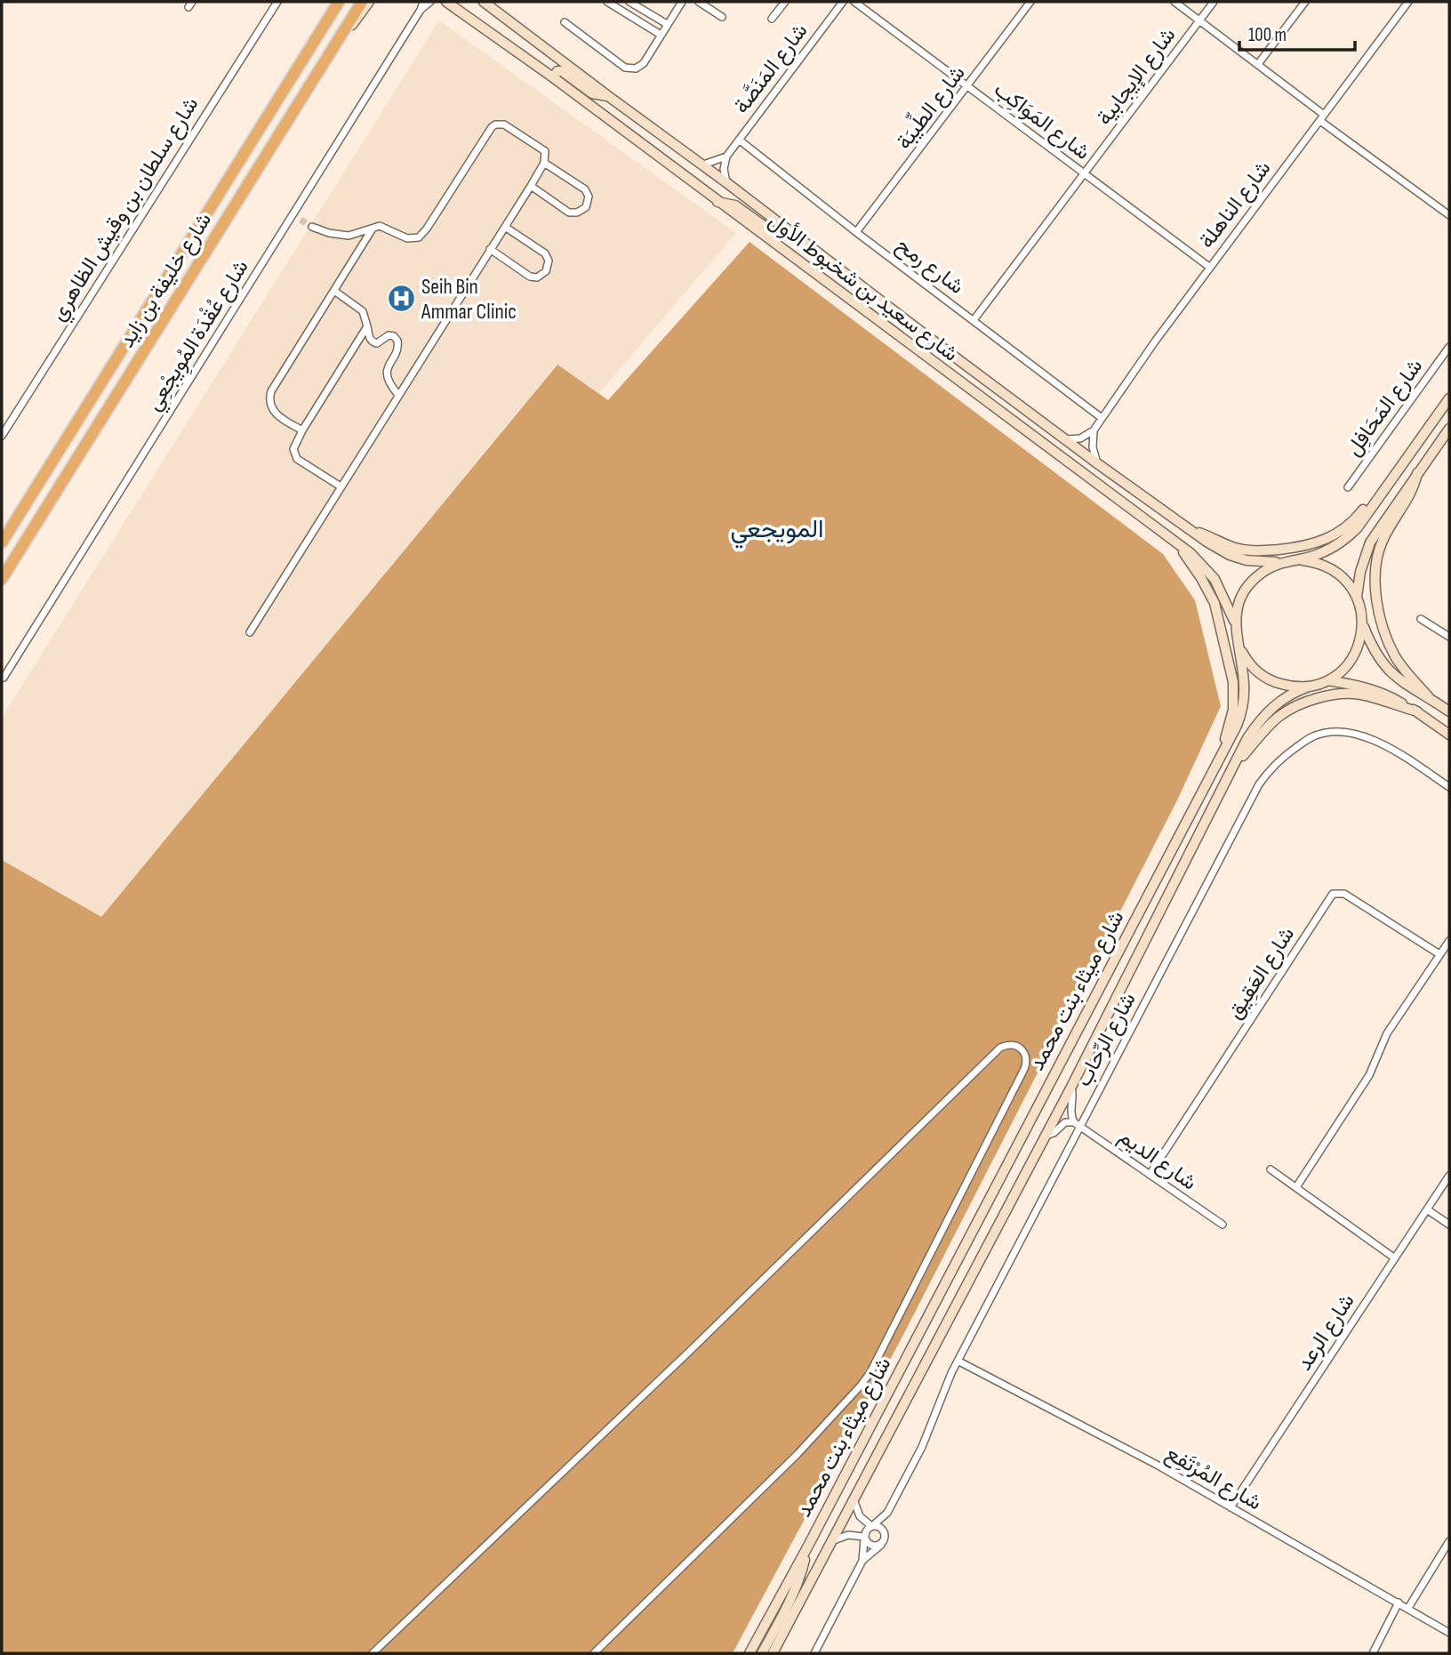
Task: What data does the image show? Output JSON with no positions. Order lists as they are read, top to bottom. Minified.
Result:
{"streets":{"highway":["شارع خليفة بن زايد"],"main road":["شارع سعيد بن شخبوط الأول","شارع ميثاء بنت محمد"],"street":["شارع المَنَصَّة","شارع الإيجابية","شارع الطِّيبَة","شارع المَوَاكِب","شارع الناهلة","شارع سلطان بن وقيش الظاهري","شارع رمح","شارع عُقْدَة المُوِيجْعِي","شارع المَحَافِل","شارع العَقِيق","شارع الرِّحاب","شارع الديم","شارع الرعد","شارع المُرْتَفِع"]},"crossings":[["شارع المَنَصَّة","شارع رمح"],["شارع الإيجابية","شارع المَوَاكِب"],["شارع الإيجابية","شارع رمح"],["شارع الطِّيبَة","شارع المَوَاكِب"],["شارع الطِّيبَة","شارع رمح"],["شارع المَوَاكِب","شارع الناهلة"],["شارع الناهلة","شارع رمح"],["شارع سعيد بن شخبوط الأول","شارع ميثاء بنت محمد"],["شارع العَقِيق","شارع الديم"],["شارع الرِّحاب","شارع الديم"],["شارع الرِّحاب","شارع المُرْتَفِع"],["شارع الرعد","شارع المُرْتَفِع"]],"districts":["المويجعي"],"places":{"hospital":["Seih Bin Ammar Clinic"]},"scale_bar":"100 m"}
